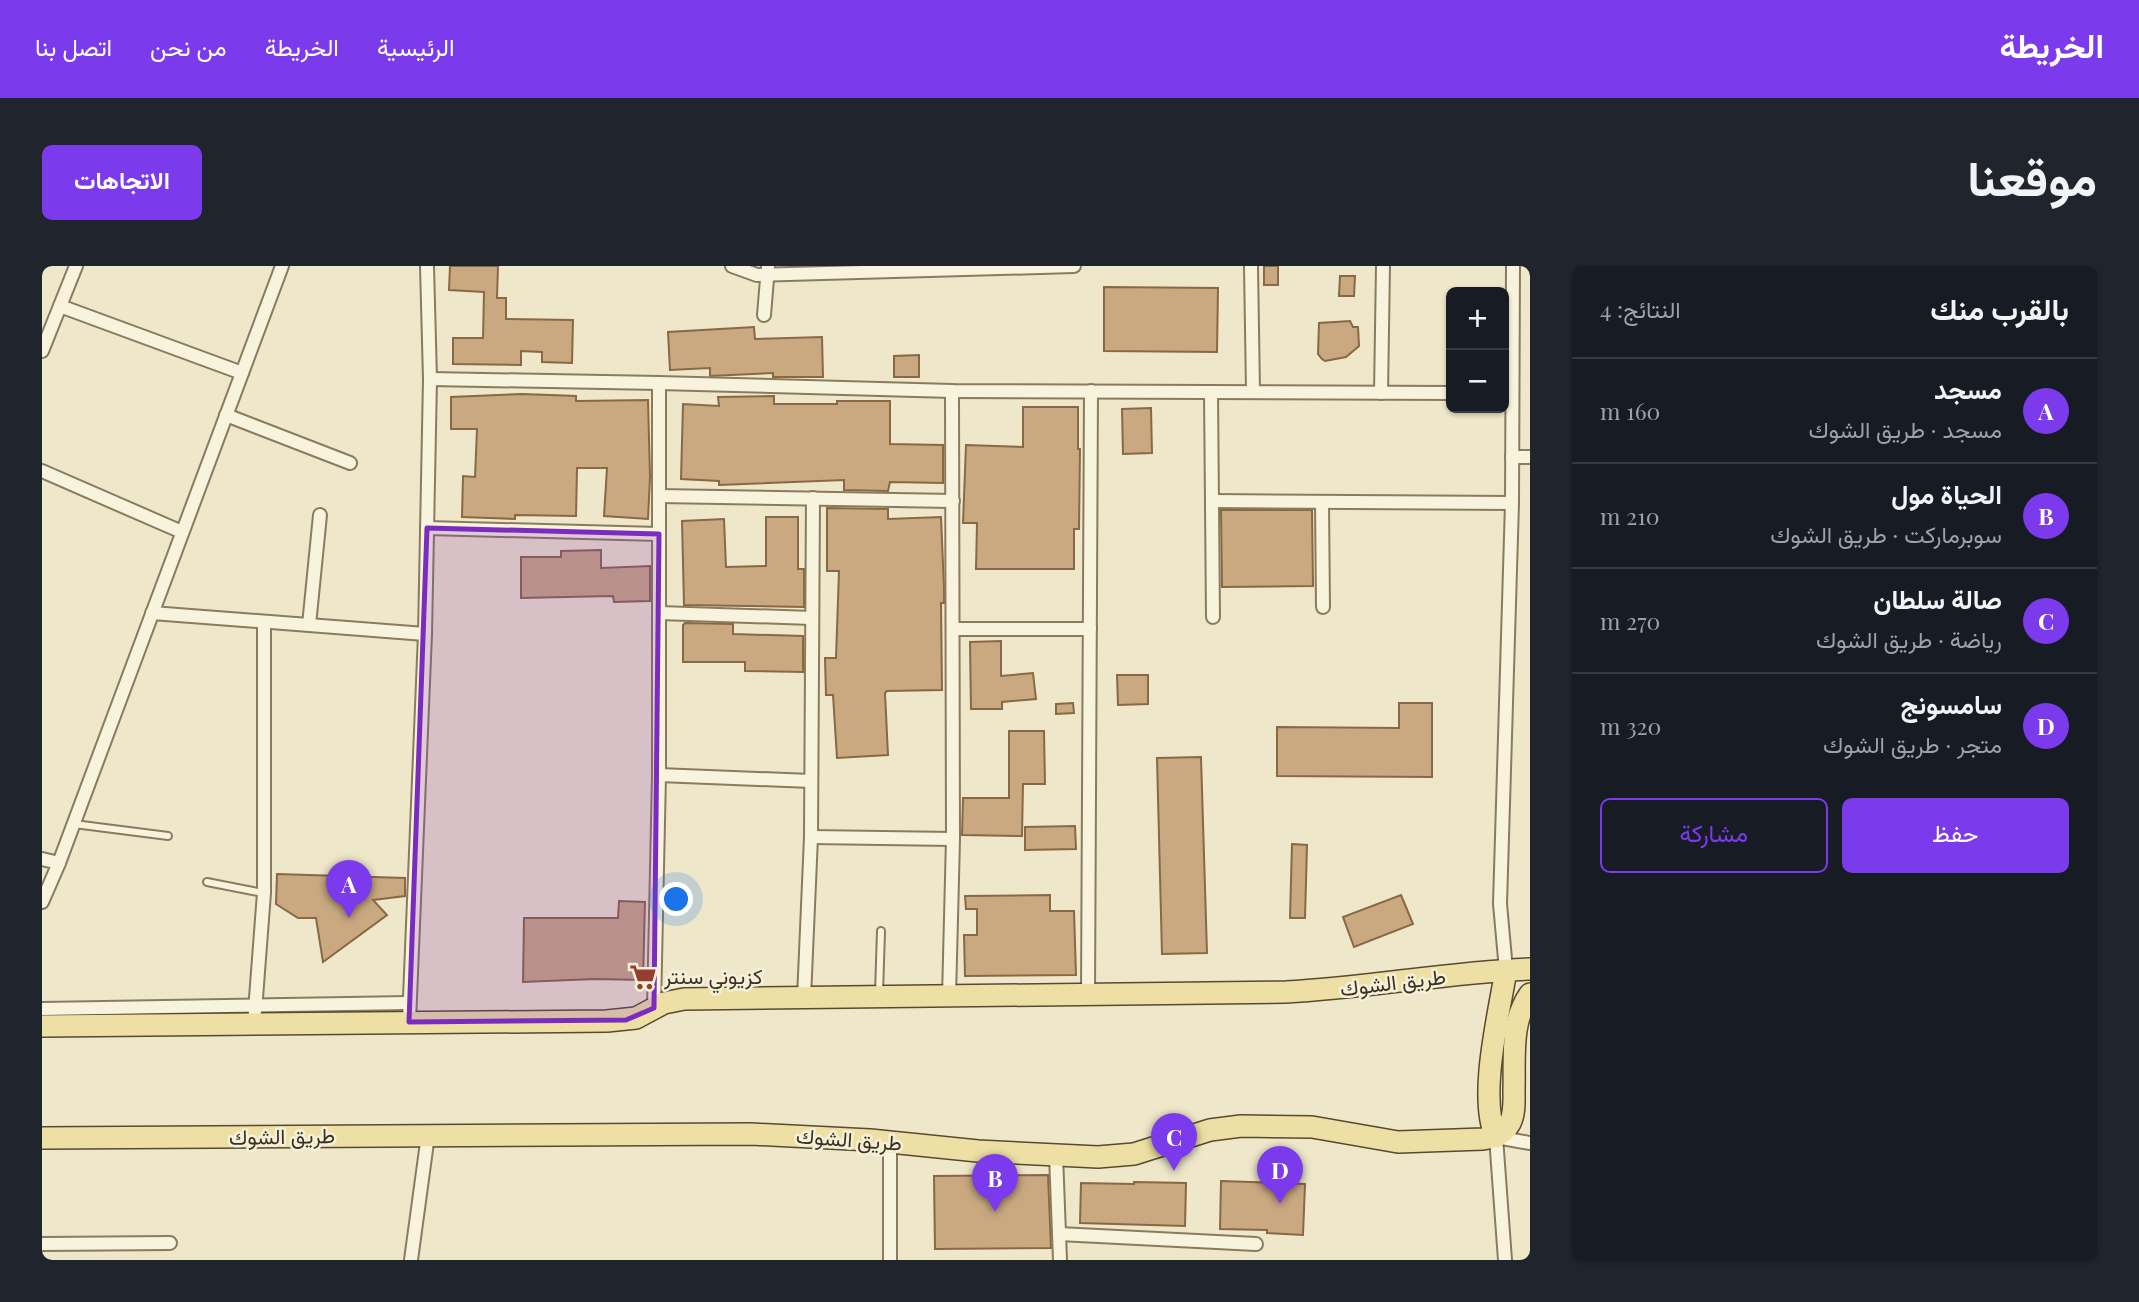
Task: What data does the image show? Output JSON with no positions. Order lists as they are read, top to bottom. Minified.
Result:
{"streets":{"main road":["طريق الشوك"]},"places":{"supermarket":["كزيوني سنتر"]},"page":{"header":"الخريطة","nav":["الرئيسية","الخريطة","من نحن","اتصل بنا"],"title":"موقعنا","buttons":["الاتجاهات",["حفظ","مشاركة"]],"heading":["بالقرب منك","النتائج: 4"],"map_buttons":["+","−"],"list":[{"mark":"A","name":"مسجد","note":"مسجد · طريق الشوك","value":"160 m"},{"mark":"B","name":"الحياة مول","note":"سوبرماركت · طريق الشوك","value":"210 m"},{"mark":"C","name":"صالة سلطان","note":"رياضة · طريق الشوك","value":"270 m"},{"mark":"D","name":"سامسونج","note":"متجر · طريق الشوك","value":"320 m"}],"pins":["A","C","D","B"]}}
